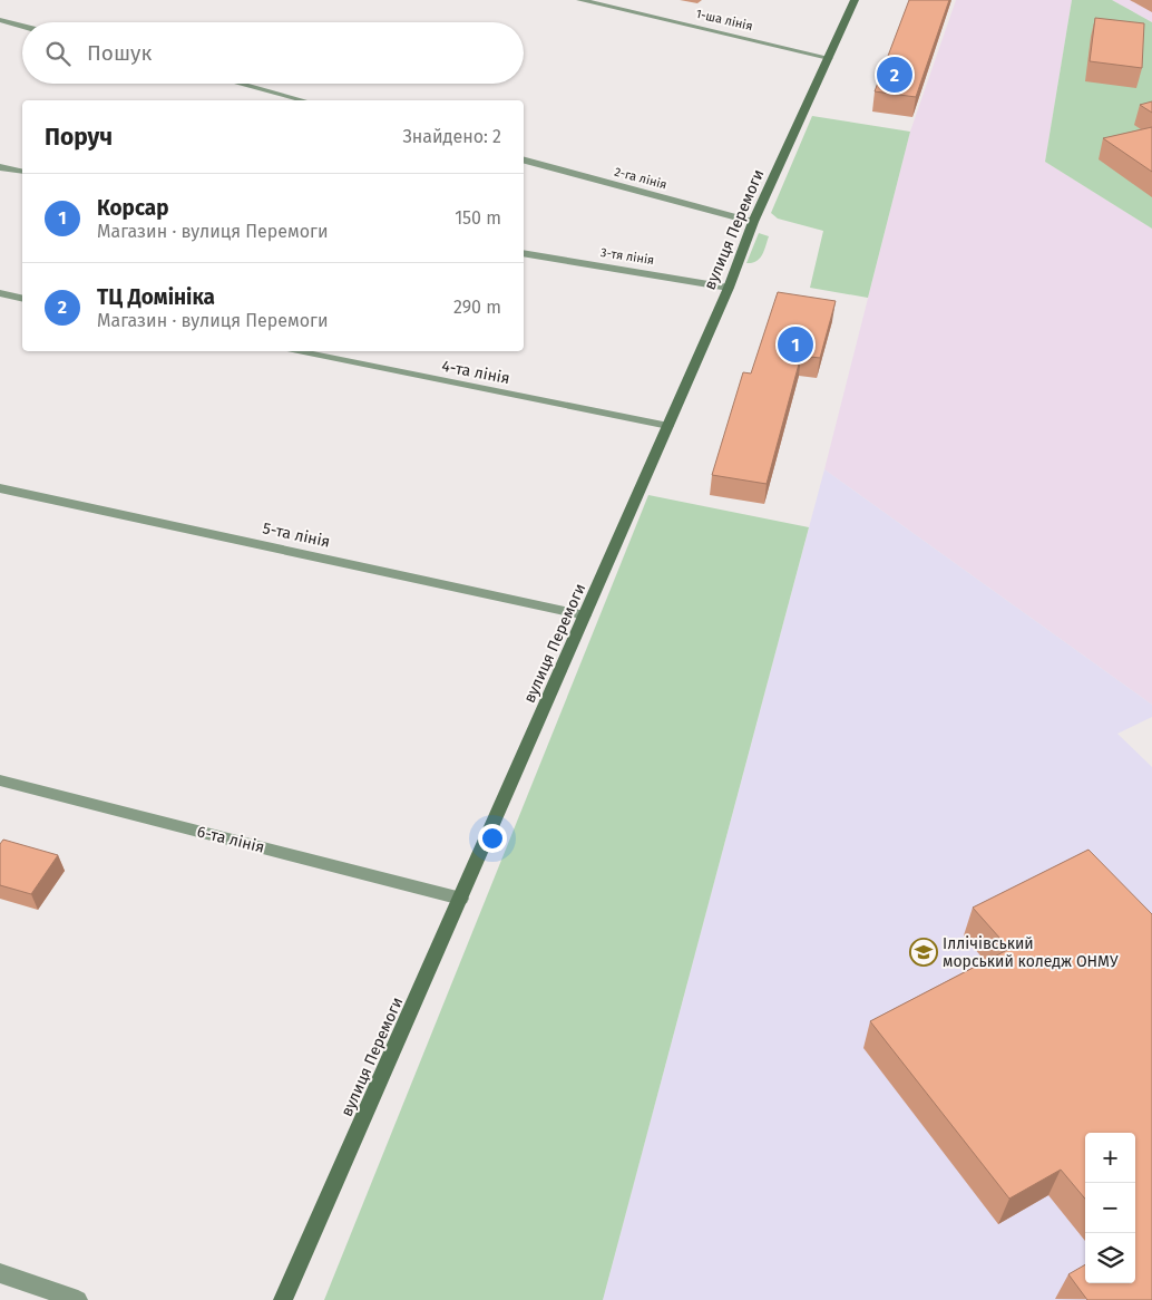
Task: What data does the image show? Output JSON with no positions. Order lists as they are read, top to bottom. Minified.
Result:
{"streets":{"main road":["вулиця Перемоги"],"street":["1-ша лінія","2-га лінія","3-тя лінія","4-та лінія","5-та лінія","6-та лінія"]},"crossings":[["1-ша лінія","вулиця Перемоги"],["2-га лінія","вулиця Перемоги"],["вулиця Перемоги","3-тя лінія"],["вулиця Перемоги","4-та лінія"],["вулиця Перемоги","5-та лінія"],["вулиця Перемоги","6-та лінія"]],"places":{"school or university":["Іллічівський морський коледж ОНМУ"]},"page":{"search":"Пошук","pins":["2","1"],"heading":["Поруч","Знайдено: 2"],"list":[{"mark":"1","name":"Корсар","note":"Магазин · вулиця Перемоги","value":"150 m"},{"mark":"2","name":"ТЦ Домініка","note":"Магазин · вулиця Перемоги","value":"290 m"}],"map_buttons":["+","−"]}}
